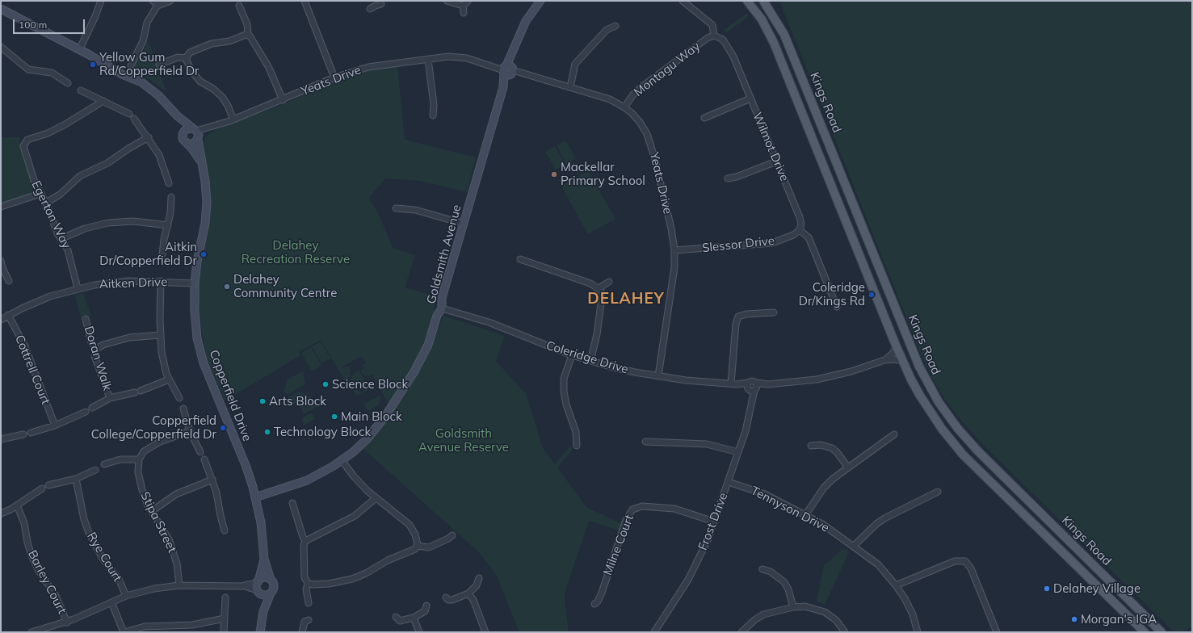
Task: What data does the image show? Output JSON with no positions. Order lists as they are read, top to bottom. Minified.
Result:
{"streets":{"main road":["Kings Road"],"street":["Montagu Way","Yeats Drive","Wilmot Drive","Egerton Way","Slessor Drive","Goldsmith Avenue","Aitken Drive","Coleridge Drive","Doran Walk","Cottrell Court","Copperfield Drive","Tennyson Drive","Frost Drive","Stipa Street","Milne Court","Rye Court","Barley Court"]},"crossings":[["Montagu Way","Yeats Drive"],["Montagu Way","Wilmot Drive"],["Yeats Drive","Slessor Drive"],["Yeats Drive","Goldsmith Avenue"],["Yeats Drive","Coleridge Drive"],["Yeats Drive","Copperfield Drive"],["Kings Road","Coleridge Drive"],["Wilmot Drive","Slessor Drive"],["Egerton Way","Aitken Drive"],["Goldsmith Avenue","Coleridge Drive"],["Goldsmith Avenue","Copperfield Drive"],["Aitken Drive","Cottrell Court"],["Aitken Drive","Copperfield Drive"],["Coleridge Drive","Frost Drive"],["Tennyson Drive","Frost Drive"],["Frost Drive","Milne Court"]],"districts":["DELAHEY"],"parks":["Delahey Recreation Reserve","Goldsmith Avenue Reserve"],"places":["Yellow Gum Rd/Copperfield Dr","Mackellar Primary School","Aitkin Dr/Copperfield Dr","Delahey Community Centre","Coleridge Dr/Kings Rd","Science Block","Arts Block","Main Block","Copperfield College/Copperfield Dr","Technology Block","Delahey Village","Morgan's IGA"],"scale_bar":"100 m"}
